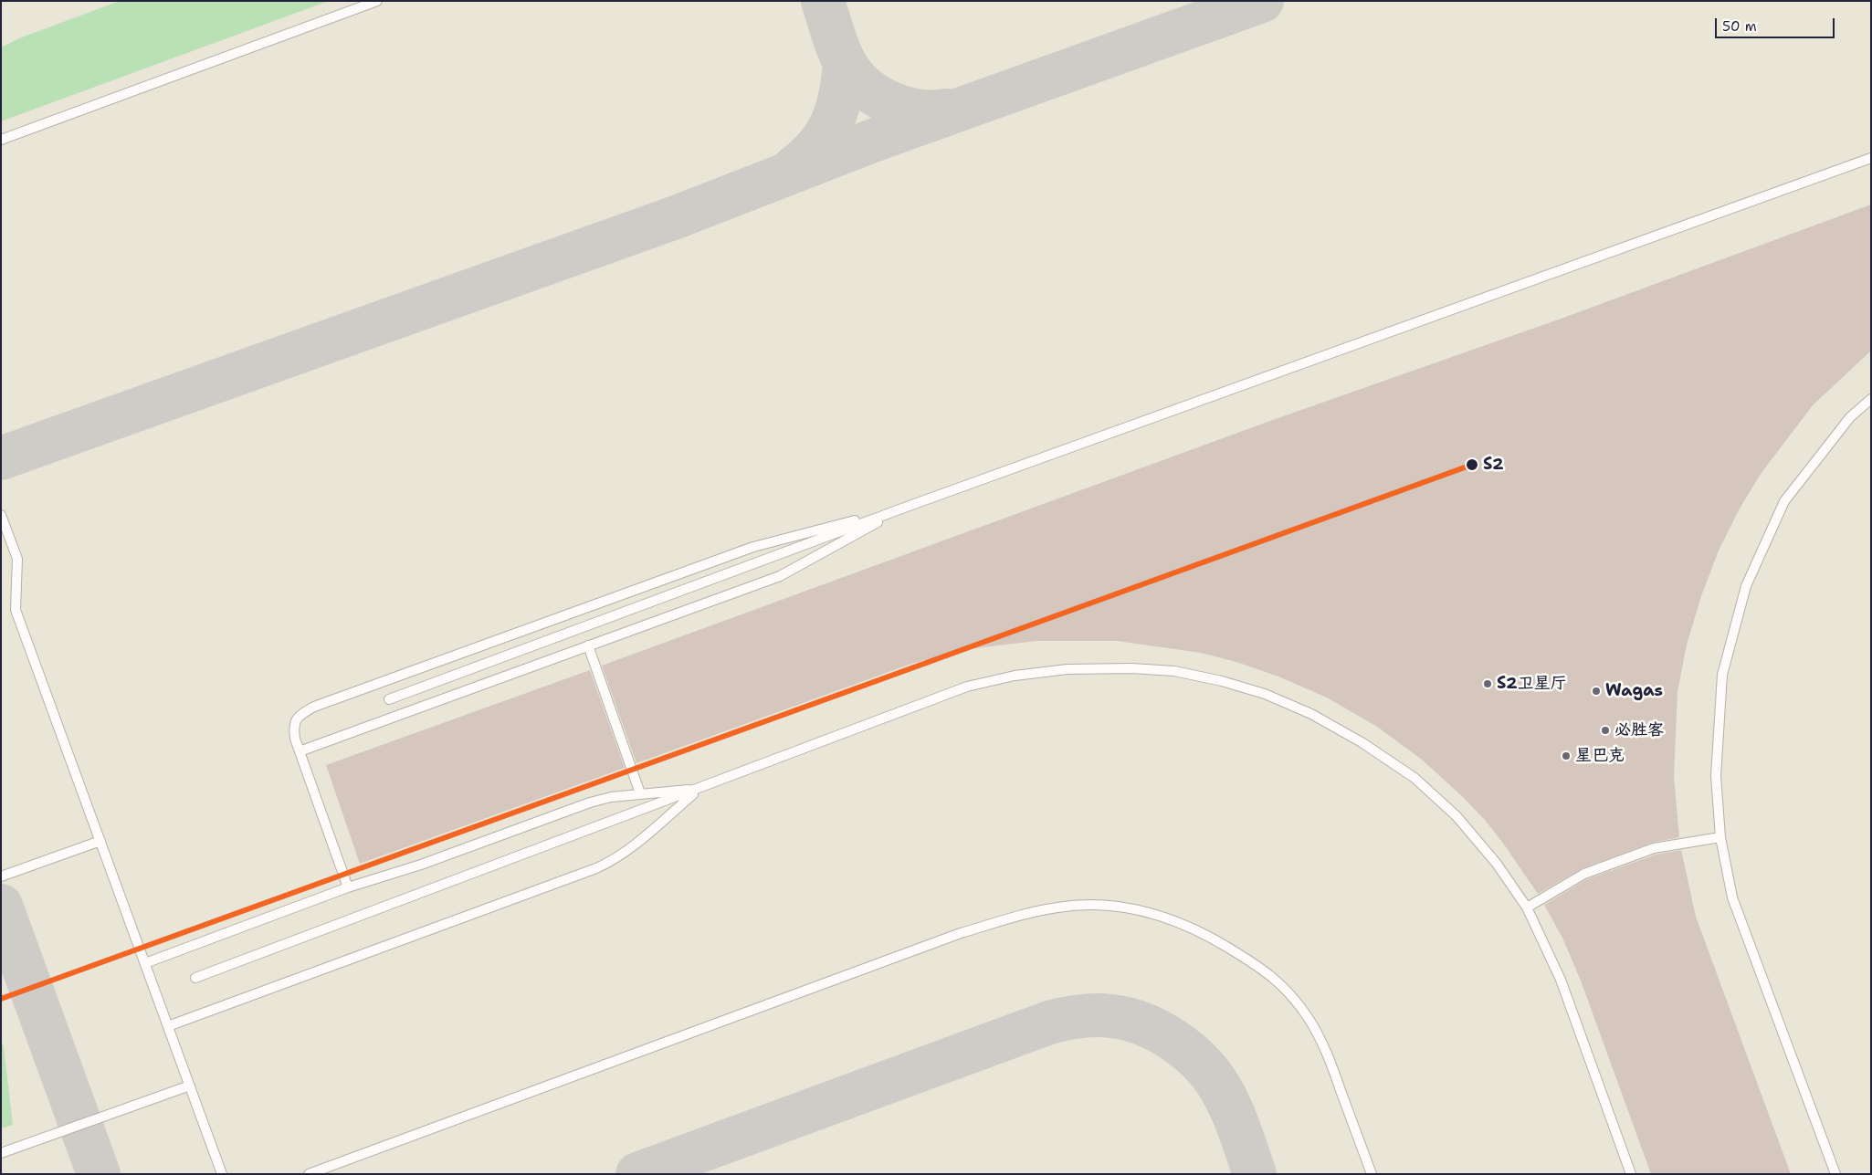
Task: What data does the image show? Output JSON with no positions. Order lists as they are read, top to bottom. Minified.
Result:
{"places":["S2","S2卫星厅","Wagas","必胜客","星巴克"],"scale_bar":"50 m"}
